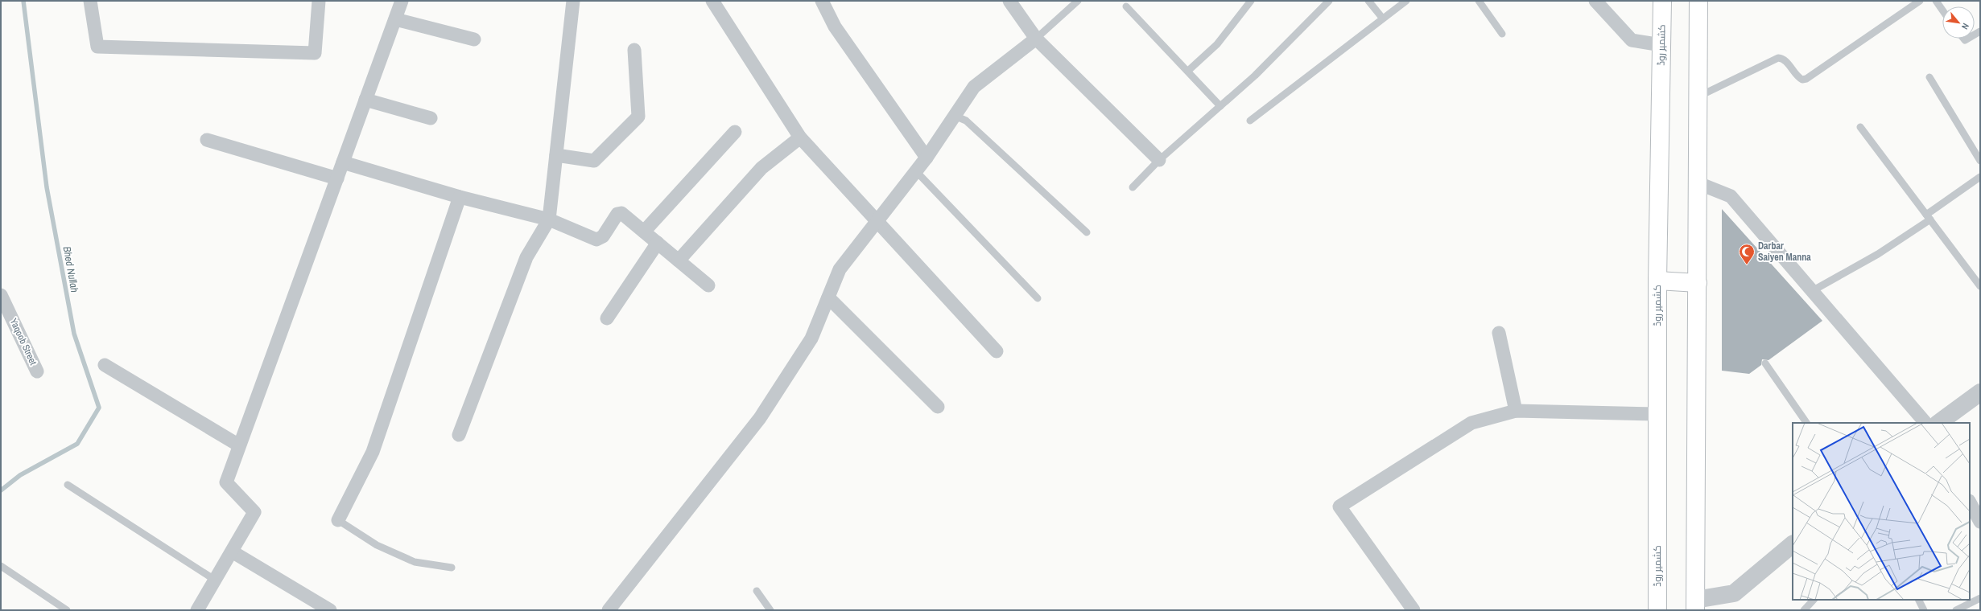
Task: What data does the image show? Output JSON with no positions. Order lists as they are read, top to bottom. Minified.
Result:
{"streets":{"main road":["کشمیر روڈ"],"street":["Yaqoob Street"]},"water":["Bhed Nullah"],"places":{"mosque":["Darbar Saiyen Manna"]},"north":"bottom right"}
